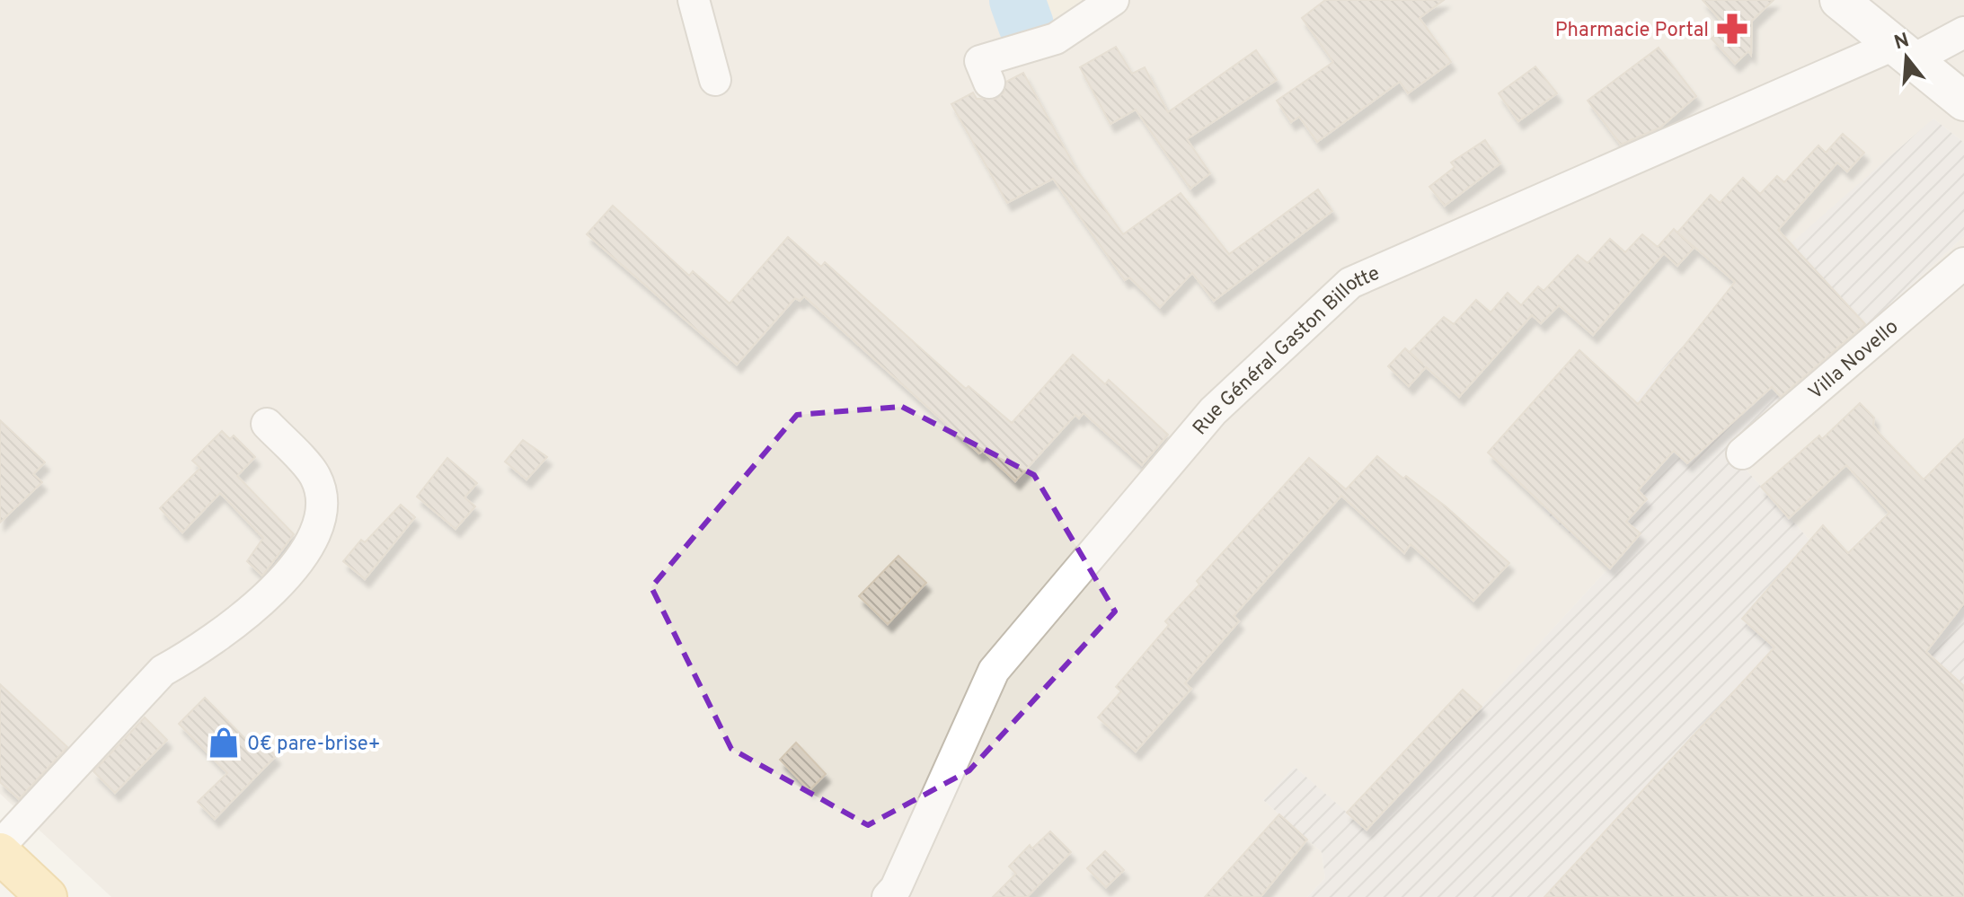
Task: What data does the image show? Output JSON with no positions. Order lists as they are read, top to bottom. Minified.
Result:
{"streets":{"street":["Rue Général Gaston Billotte","Villa Novello"]},"places":{"pharmacy":["Pharmacie Portal"],"shop":["0€ pare-brise+"]},"north":"top"}
